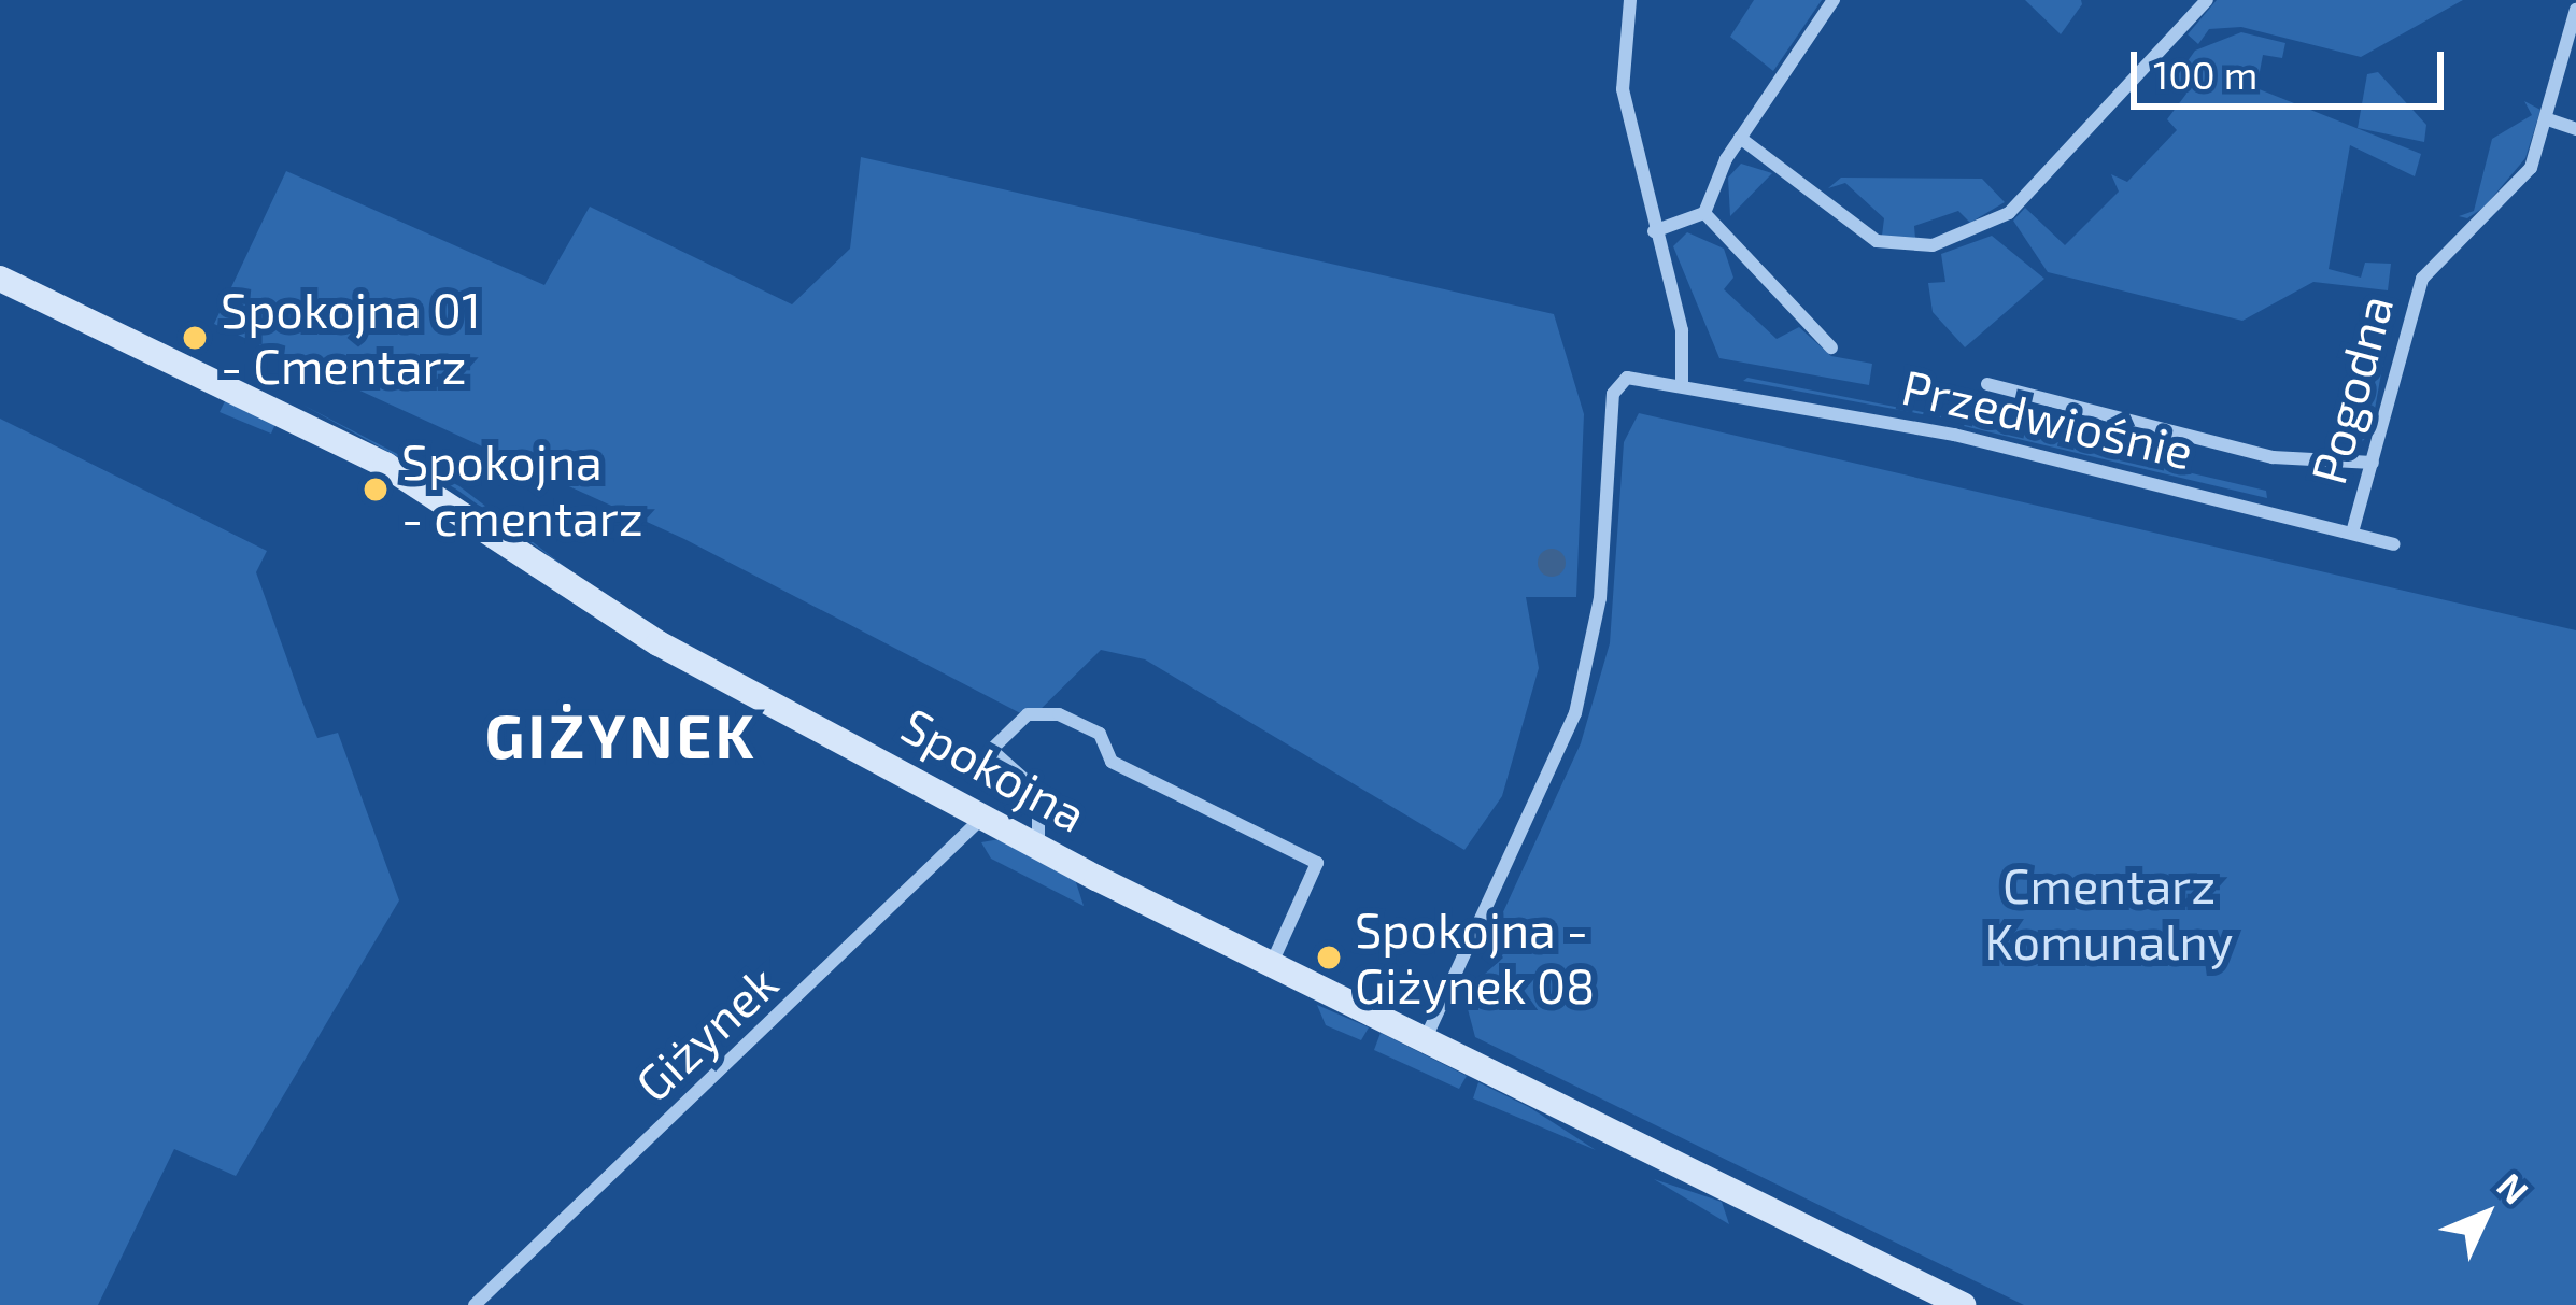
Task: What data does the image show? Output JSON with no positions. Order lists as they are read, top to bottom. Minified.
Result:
{"streets":{"street":["Pogodna","Przedwiośnie","Spokojna","Giżynek"]},"crossings":[["Pogodna","Przedwiośnie"],["Przedwiośnie","Spokojna"],["Spokojna","Giżynek"]],"districts":["GIŻYNEK"],"parks":["Cmentarz Komunalny"],"places":["Spokojna 01 - Cmentarz","Spokojna - cmentarz","Spokojna - Giżynek 08"],"scale_bar":"100 m","north":"top right"}
